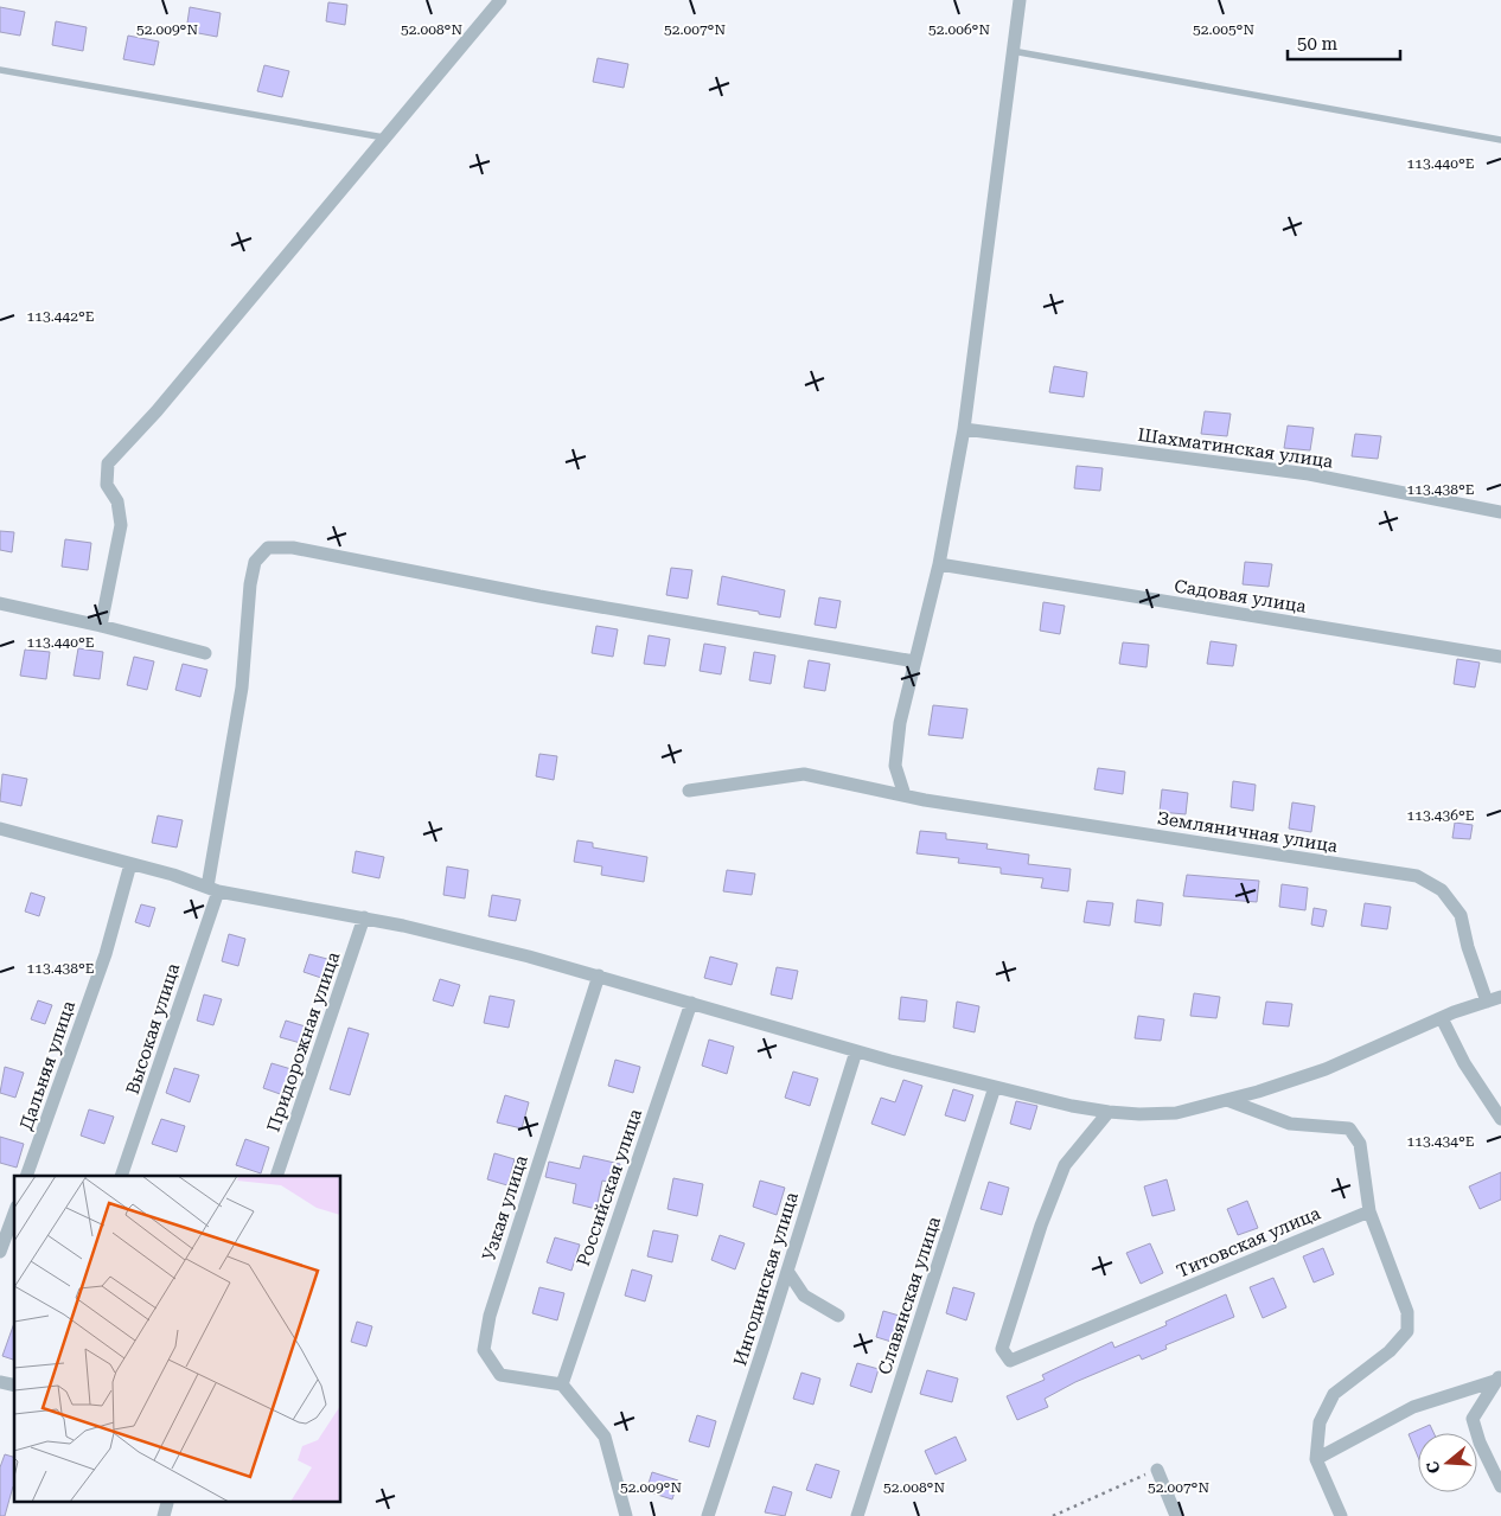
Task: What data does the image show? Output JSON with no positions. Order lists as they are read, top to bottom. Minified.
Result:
{"streets":{"street":["Шахматинская улица","Садовая улица","Земляничная улица","Высокая улица","Придорожная улица","Дальняя улица","Российская улица","Узкая улица","Титовская улица","Ингодинская улица","Славянская улица"]},"crossings":[["Российская улица","Узкая улица"]],"scale_bar":"50 m","north":"left","coordinates":["52.009°N","52.008°N","52.007°N","52.006°N","52.005°N","113.440°E","113.442°E","113.438°E","113.436°E","113.434°E"]}
